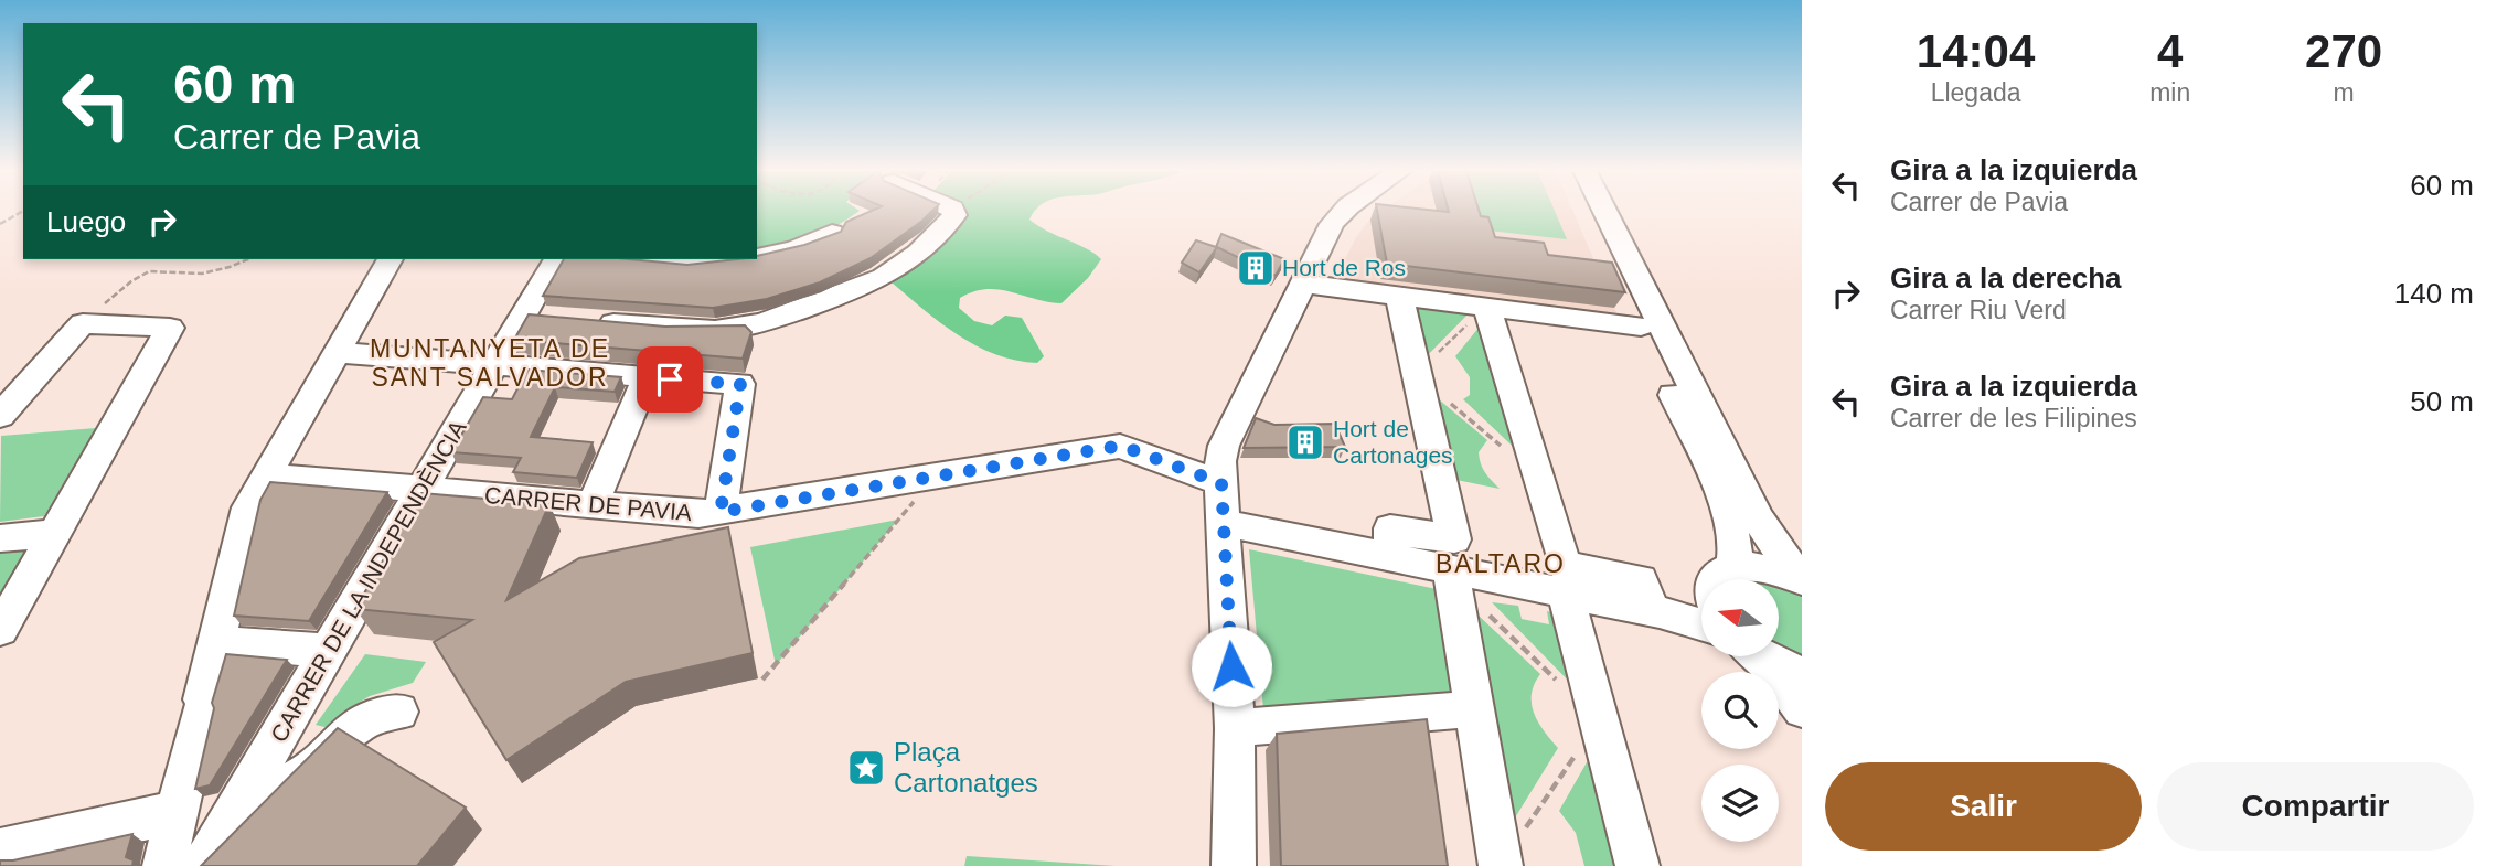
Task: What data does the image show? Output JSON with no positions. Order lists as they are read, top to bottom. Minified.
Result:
{"streets":{"street":["CARRER DE PAVIA","CARRER DE LA INDEPENDÈNCIA"]},"crossings":[["CARRER DE PAVIA","CARRER DE LA INDEPENDÈNCIA"]],"districts":["MUNTANYETA DE SANT SALVADOR","BALTARO"],"places":{"building":["Hort de Ros","Hort de Cartonages"],"place":["Plaça Cartonatges"]},"north":"left","page":{"eta":["14:04","Llegada","4","min","270","m"],"turn":["60 m","Carrer de Pavia"],"list":[{"name":"Gira a la izquierda","note":"Carrer de Pavia","value":"60 m"},{"name":"Gira a la derecha","note":"Carrer Riu Verd","value":"140 m"},{"name":"Gira a la izquierda","note":"Carrer de les Filipines","value":"50 m"}],"then":"Luego","buttons":["Salir","Compartir"]}}
